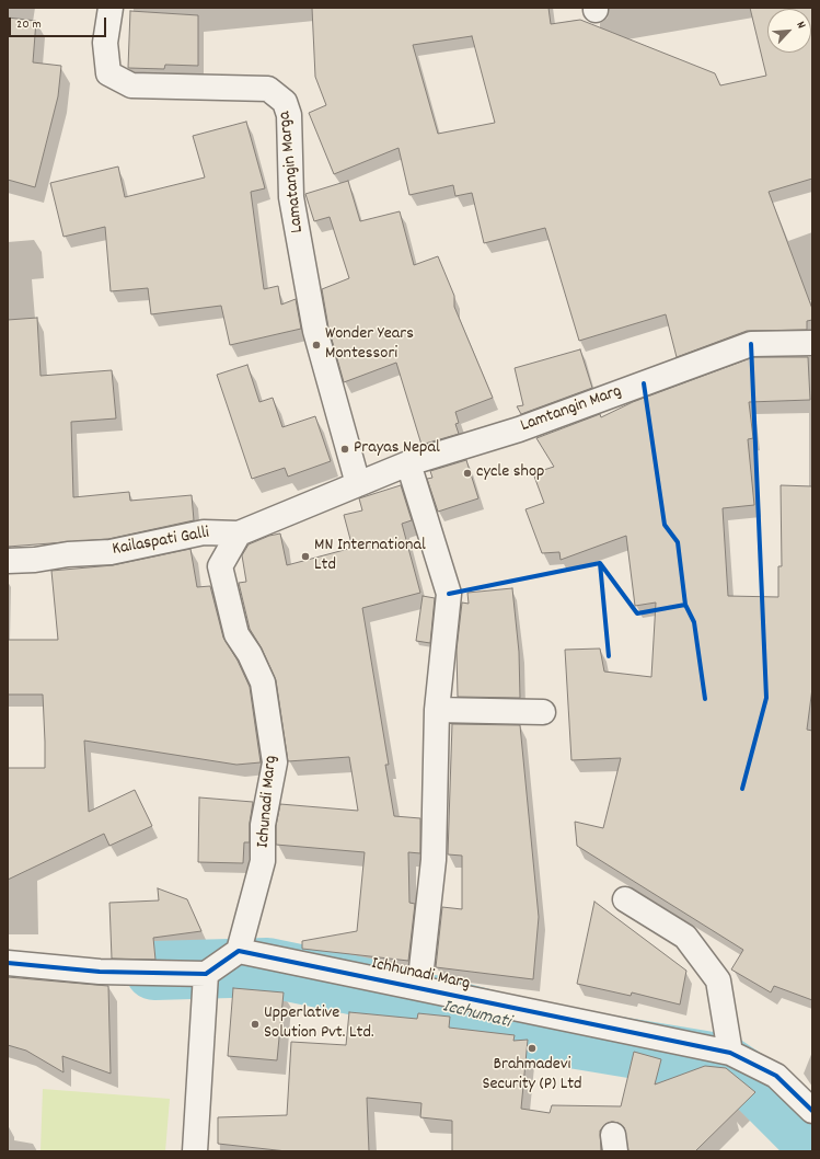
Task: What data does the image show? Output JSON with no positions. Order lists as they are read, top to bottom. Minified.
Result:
{"streets":{"street":["Lamatangin Marga","Lamtangin Marg","Kailaspati Galli","Ichunadi Marg","Ichhunadi Marg"]},"crossings":[["Lamatangin Marga","Lamtangin Marg"],["Lamatangin Marga","Kailaspati Galli"],["Lamtangin Marg","Kailaspati Galli"],["Kailaspati Galli","Ichunadi Marg"],["Ichunadi Marg","Ichhunadi Marg"]],"water":["Icchumati"],"places":["Wonder Years Montessori","Prayas Nepal","cycle shop","MN International Ltd","Upperlative Solution Pvt. Ltd.","Brahmadevi Security (P) Ltd"],"scale_bar":"20 m","north":"top right"}
